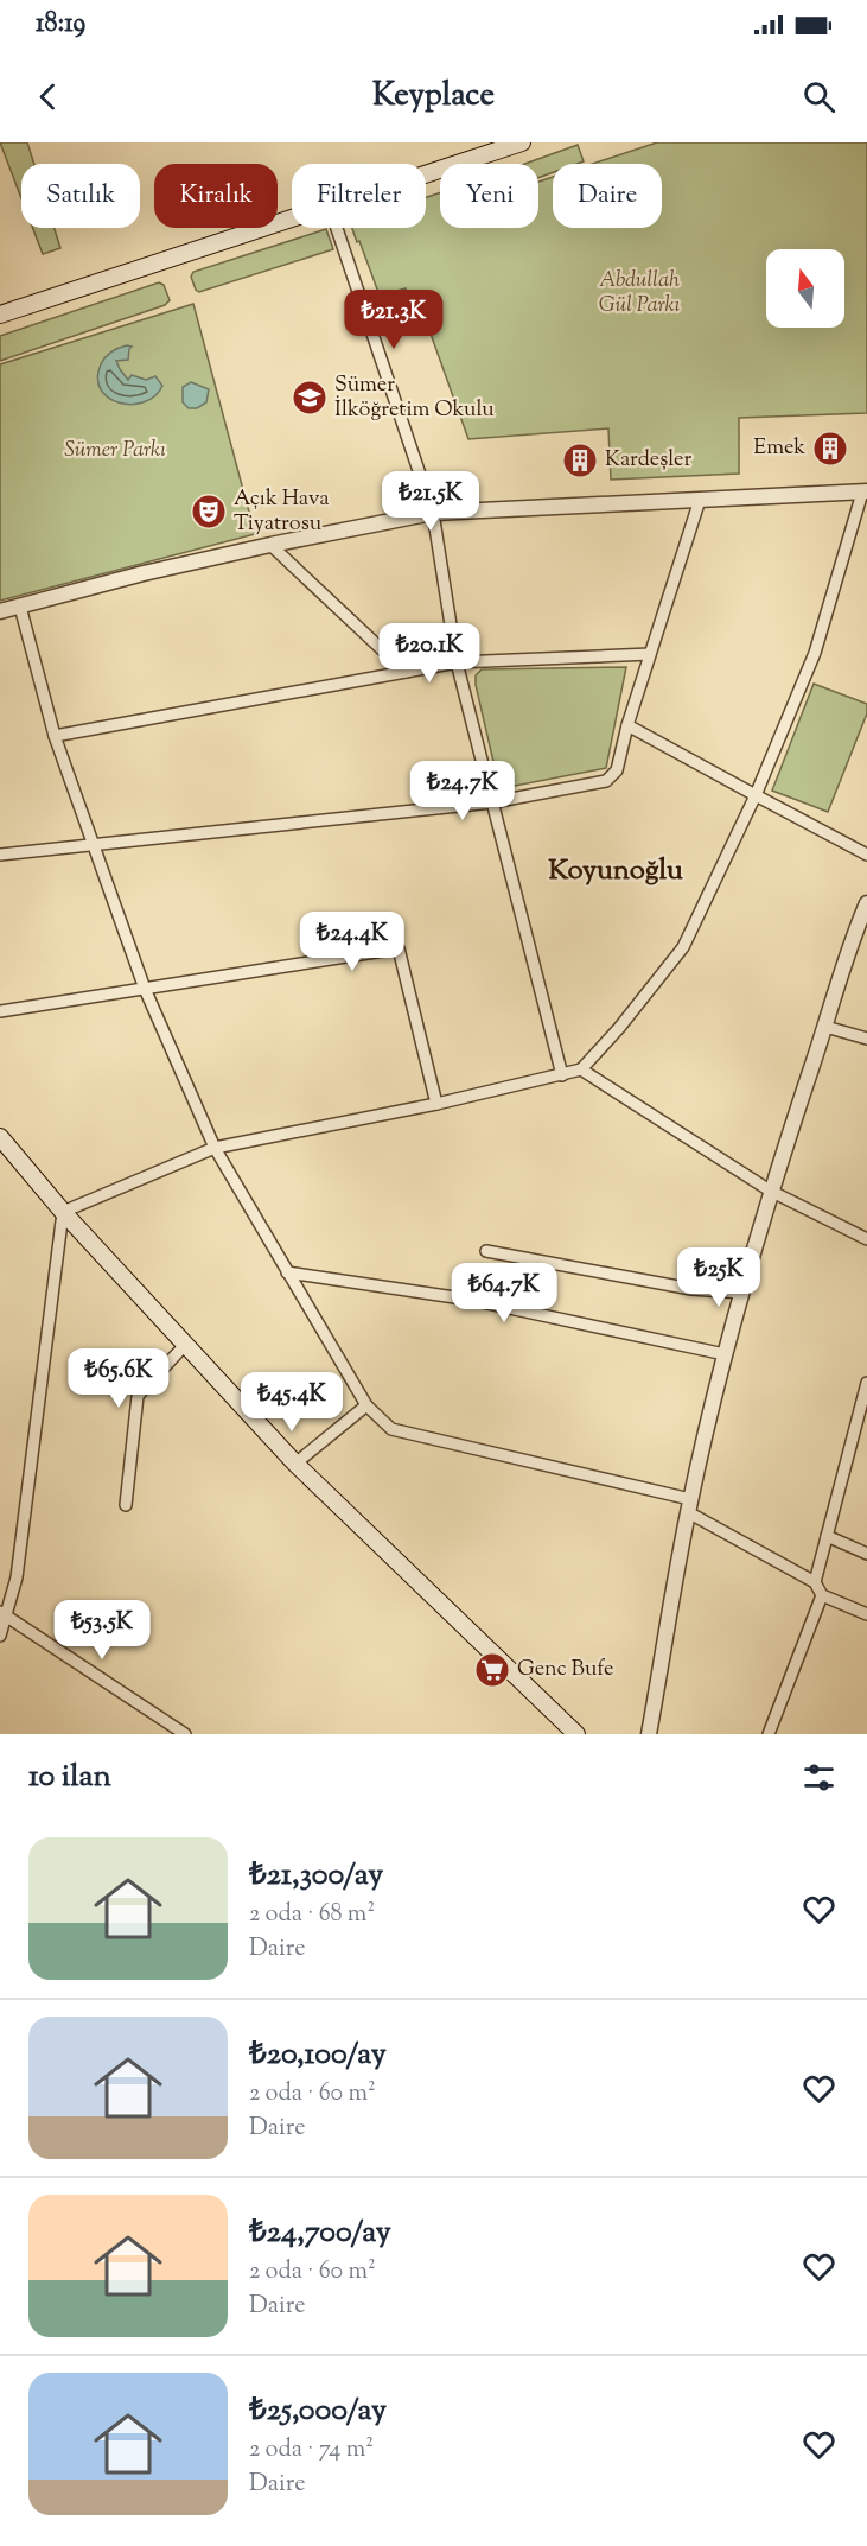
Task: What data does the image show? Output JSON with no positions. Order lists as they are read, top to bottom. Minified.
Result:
{"districts":["Koyunoğlu"],"parks":["Abdullah Gül Parkı","Sümer Parkı"],"places":{"school or university":["Sümer İlköğretim Okulu"],"building":["Emek","Kardeşler"],"theatre":["Açık Hava Tiyatrosu"],"supermarket":["Genc Bufe"]},"north":"top","page":{"status":"18:19","header":"Keyplace","chip":["Satılık","Kiralık","Filtreler","Yeni","Daire"],"price":["₺21.3K","₺21.5K","₺20.1K","₺24.7K","₺24.4K","₺25K","₺64.7K","₺65.6K","₺45.4K","₺53.5K"],"heading":"10 ilan","list":[{"name":"₺21,300/ay","note":"2 oda · 68 m² · Daire"},{"name":"₺20,100/ay","note":"2 oda · 60 m² · Daire"},{"name":"₺24,700/ay","note":"2 oda · 60 m² · Daire"},{"name":"₺25,000/ay","note":"2 oda · 74 m² · Daire"}]}}
